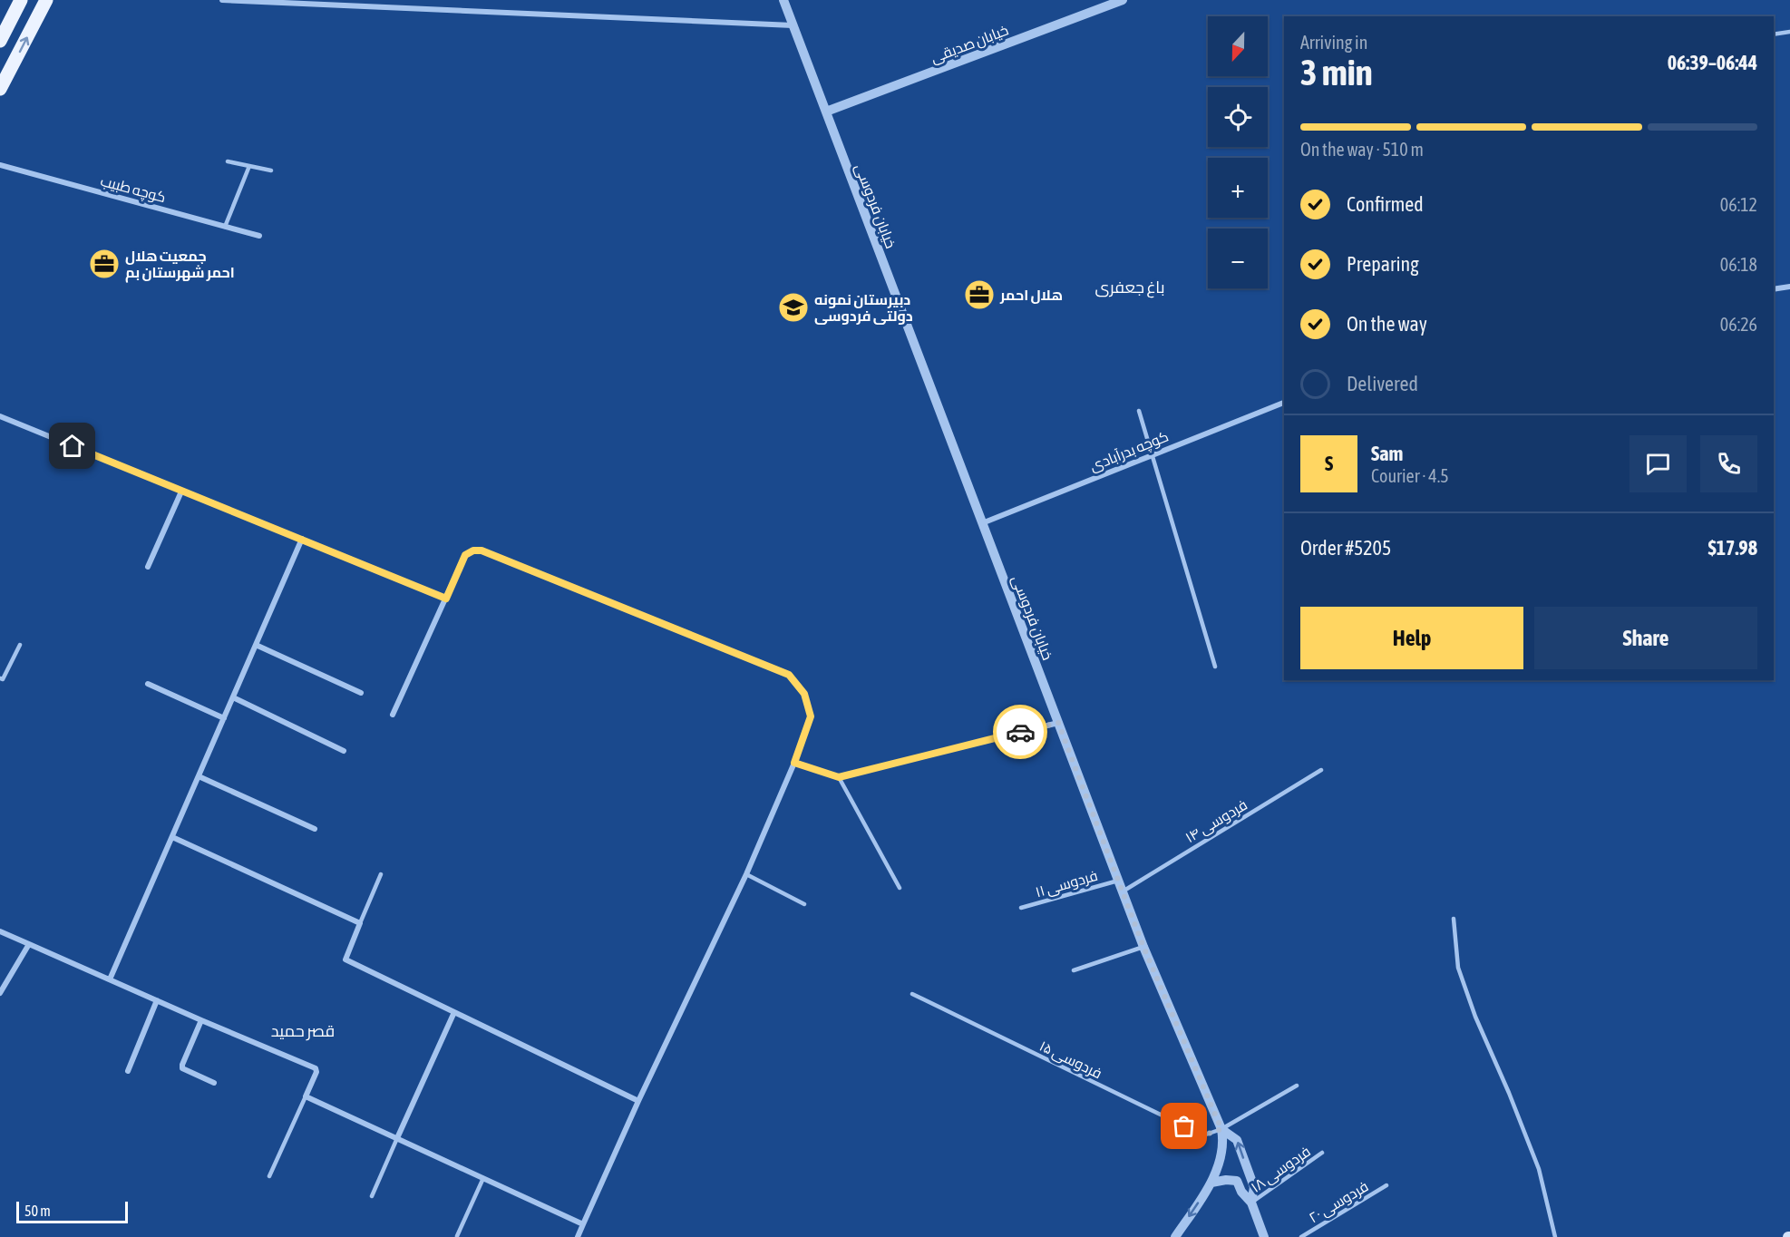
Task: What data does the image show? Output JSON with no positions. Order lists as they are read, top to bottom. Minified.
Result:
{"streets":{"street":["خیابان صدیقی","کوچه طبیب","خیابان فردوسی","کوچه بدرآبادی"],"lane":["فردوسی ۱۴","فردوسی ۱۱","فردوسی ۱۵","فردوسی ۱۸","فردوسی ۲۰"]},"crossings":[["خیابان صدیقی","خیابان فردوسی"],["خیابان فردوسی","کوچه بدرآبادی"],["خیابان فردوسی","فردوسی ۱۴"],["خیابان فردوسی","فردوسی ۱۱"],["خیابان فردوسی","فردوسی ۱۵"],["خیابان فردوسی","فردوسی ۱۸"]],"districts":["باغ جعفری","قصر حمید"],"places":{"office":["جمعیت هلال احمر شهرستان بم","هلال احمر"],"school or university":["دبیرستان نمونه دولتی فردوسی"]},"scale_bar":"50 m","north":"bottom","page":{"map_buttons":["+","−"],"heading":["3 min","Arriving in","06:39–06:44"],"panel":["Sam","Courier · 4.5","Order #5205","$17.98"],"bar":"On the way · 510 m","list":[["Confirmed","06:12"],["Preparing","06:18"],["On the way","06:26"],"Delivered"],"round":"S","buttons":["Help","Share"],"scale":"50 m"}}
